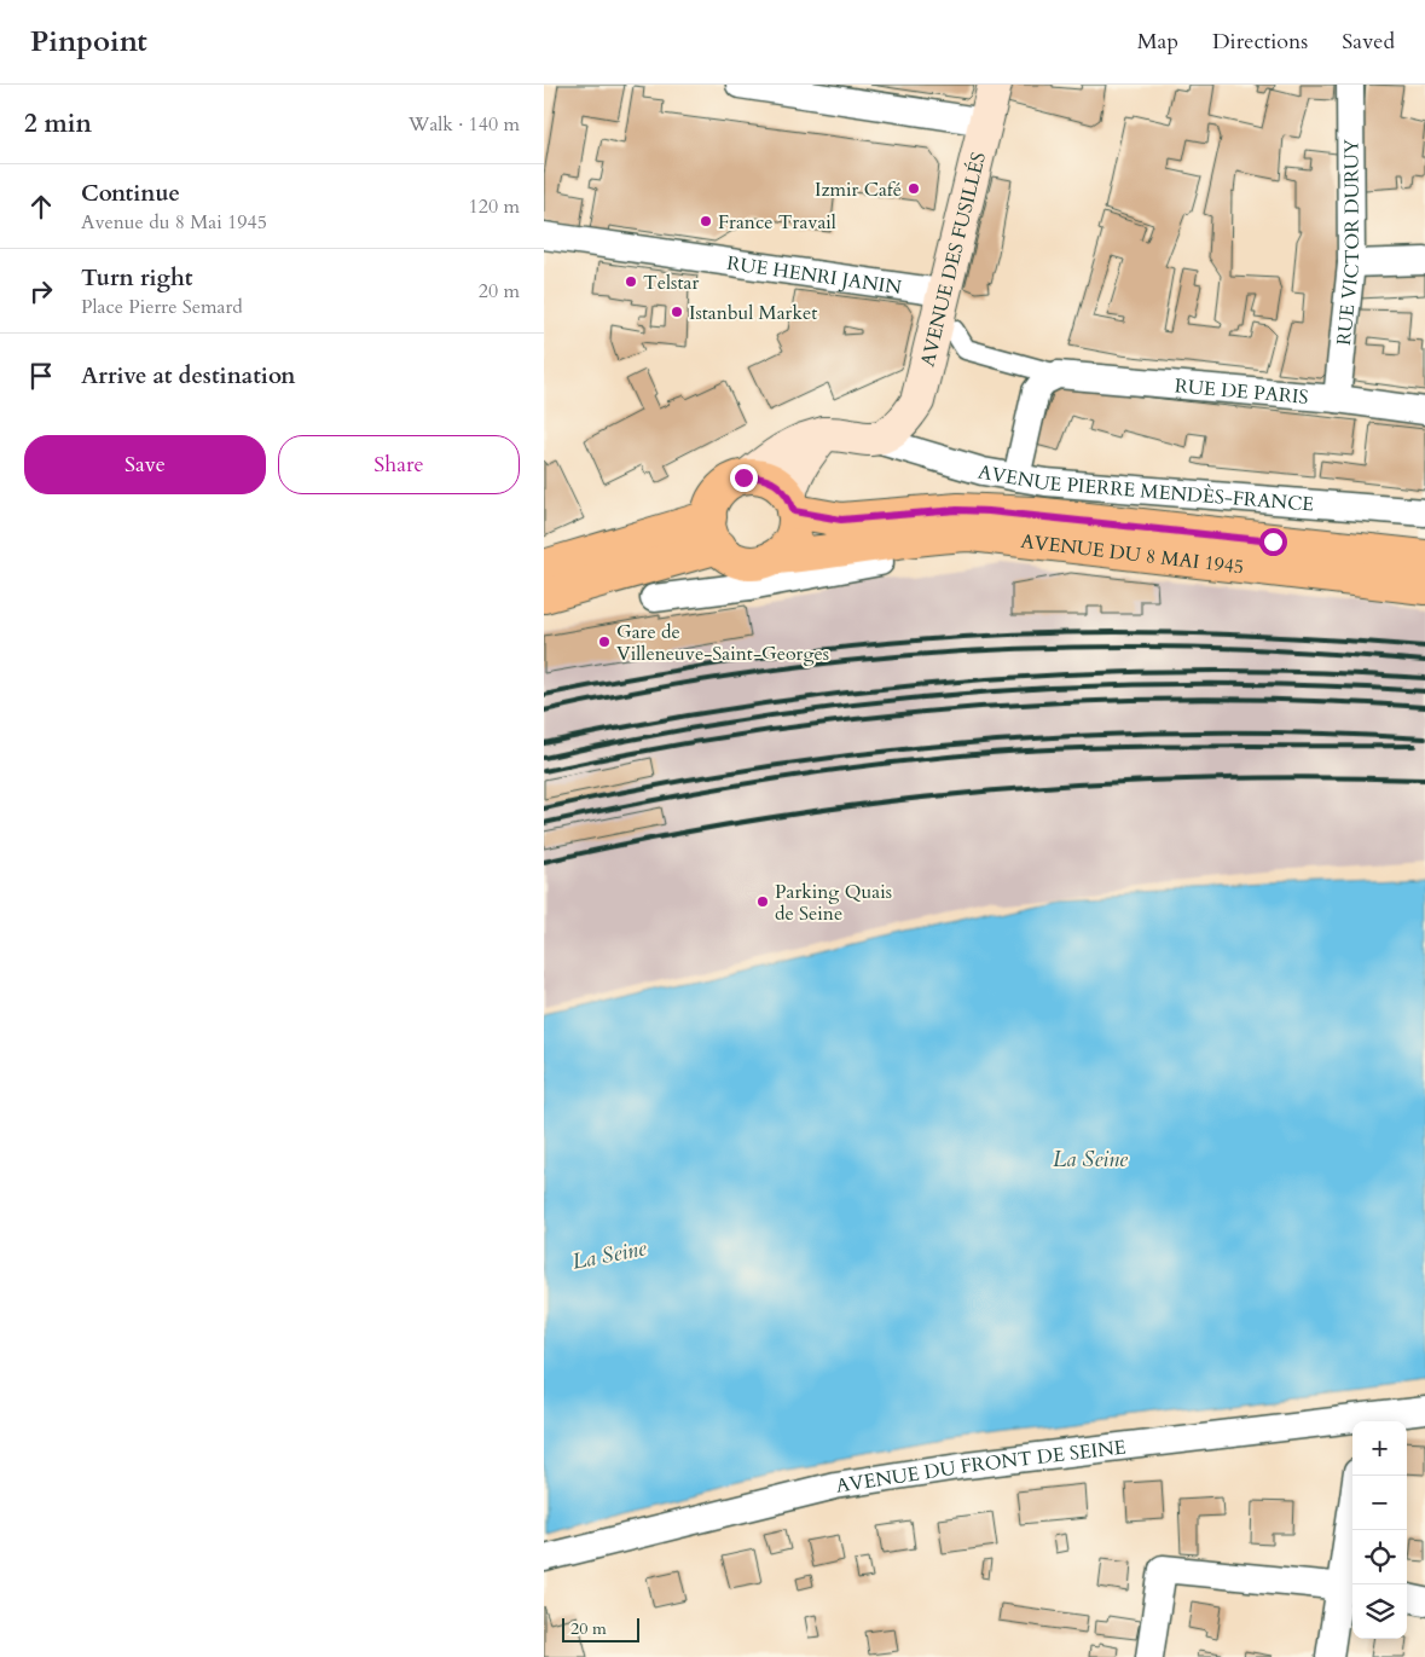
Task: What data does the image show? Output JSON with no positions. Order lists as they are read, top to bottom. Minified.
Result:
{"streets":{"main road":["AVENUE DES FUSILLÉS","AVENUE DU 8 MAI 1945"],"street":["RUE VICTOR DURUY","RUE HENRI JANIN","RUE DE PARIS","AVENUE PIERRE MENDÈS-FRANCE","AVENUE DU FRONT DE SEINE"]},"crossings":[["RUE VICTOR DURUY","RUE DE PARIS"],["AVENUE DES FUSILLÉS","RUE HENRI JANIN"],["AVENUE DES FUSILLÉS","AVENUE PIERRE MENDÈS-FRANCE"]],"water":["La Seine"],"places":["Izmir Café","France Travail","Telstar","Istanbul Market","Gare de Villeneuve-Saint-Georges","Parking Quais de Seine"],"scale_bar":"20 m","page":{"header":"Pinpoint","nav":["Map","Directions","Saved"],"heading":["2 min","Walk · 140 m"],"list":[["Continue","Avenue du 8 Mai 1945","120 m"],["Turn right","Place Pierre Semard","20 m"],"Arrive at destination"],"buttons":["Save","Share"],"map_buttons":["+","−"],"scale":"20 m"}}
